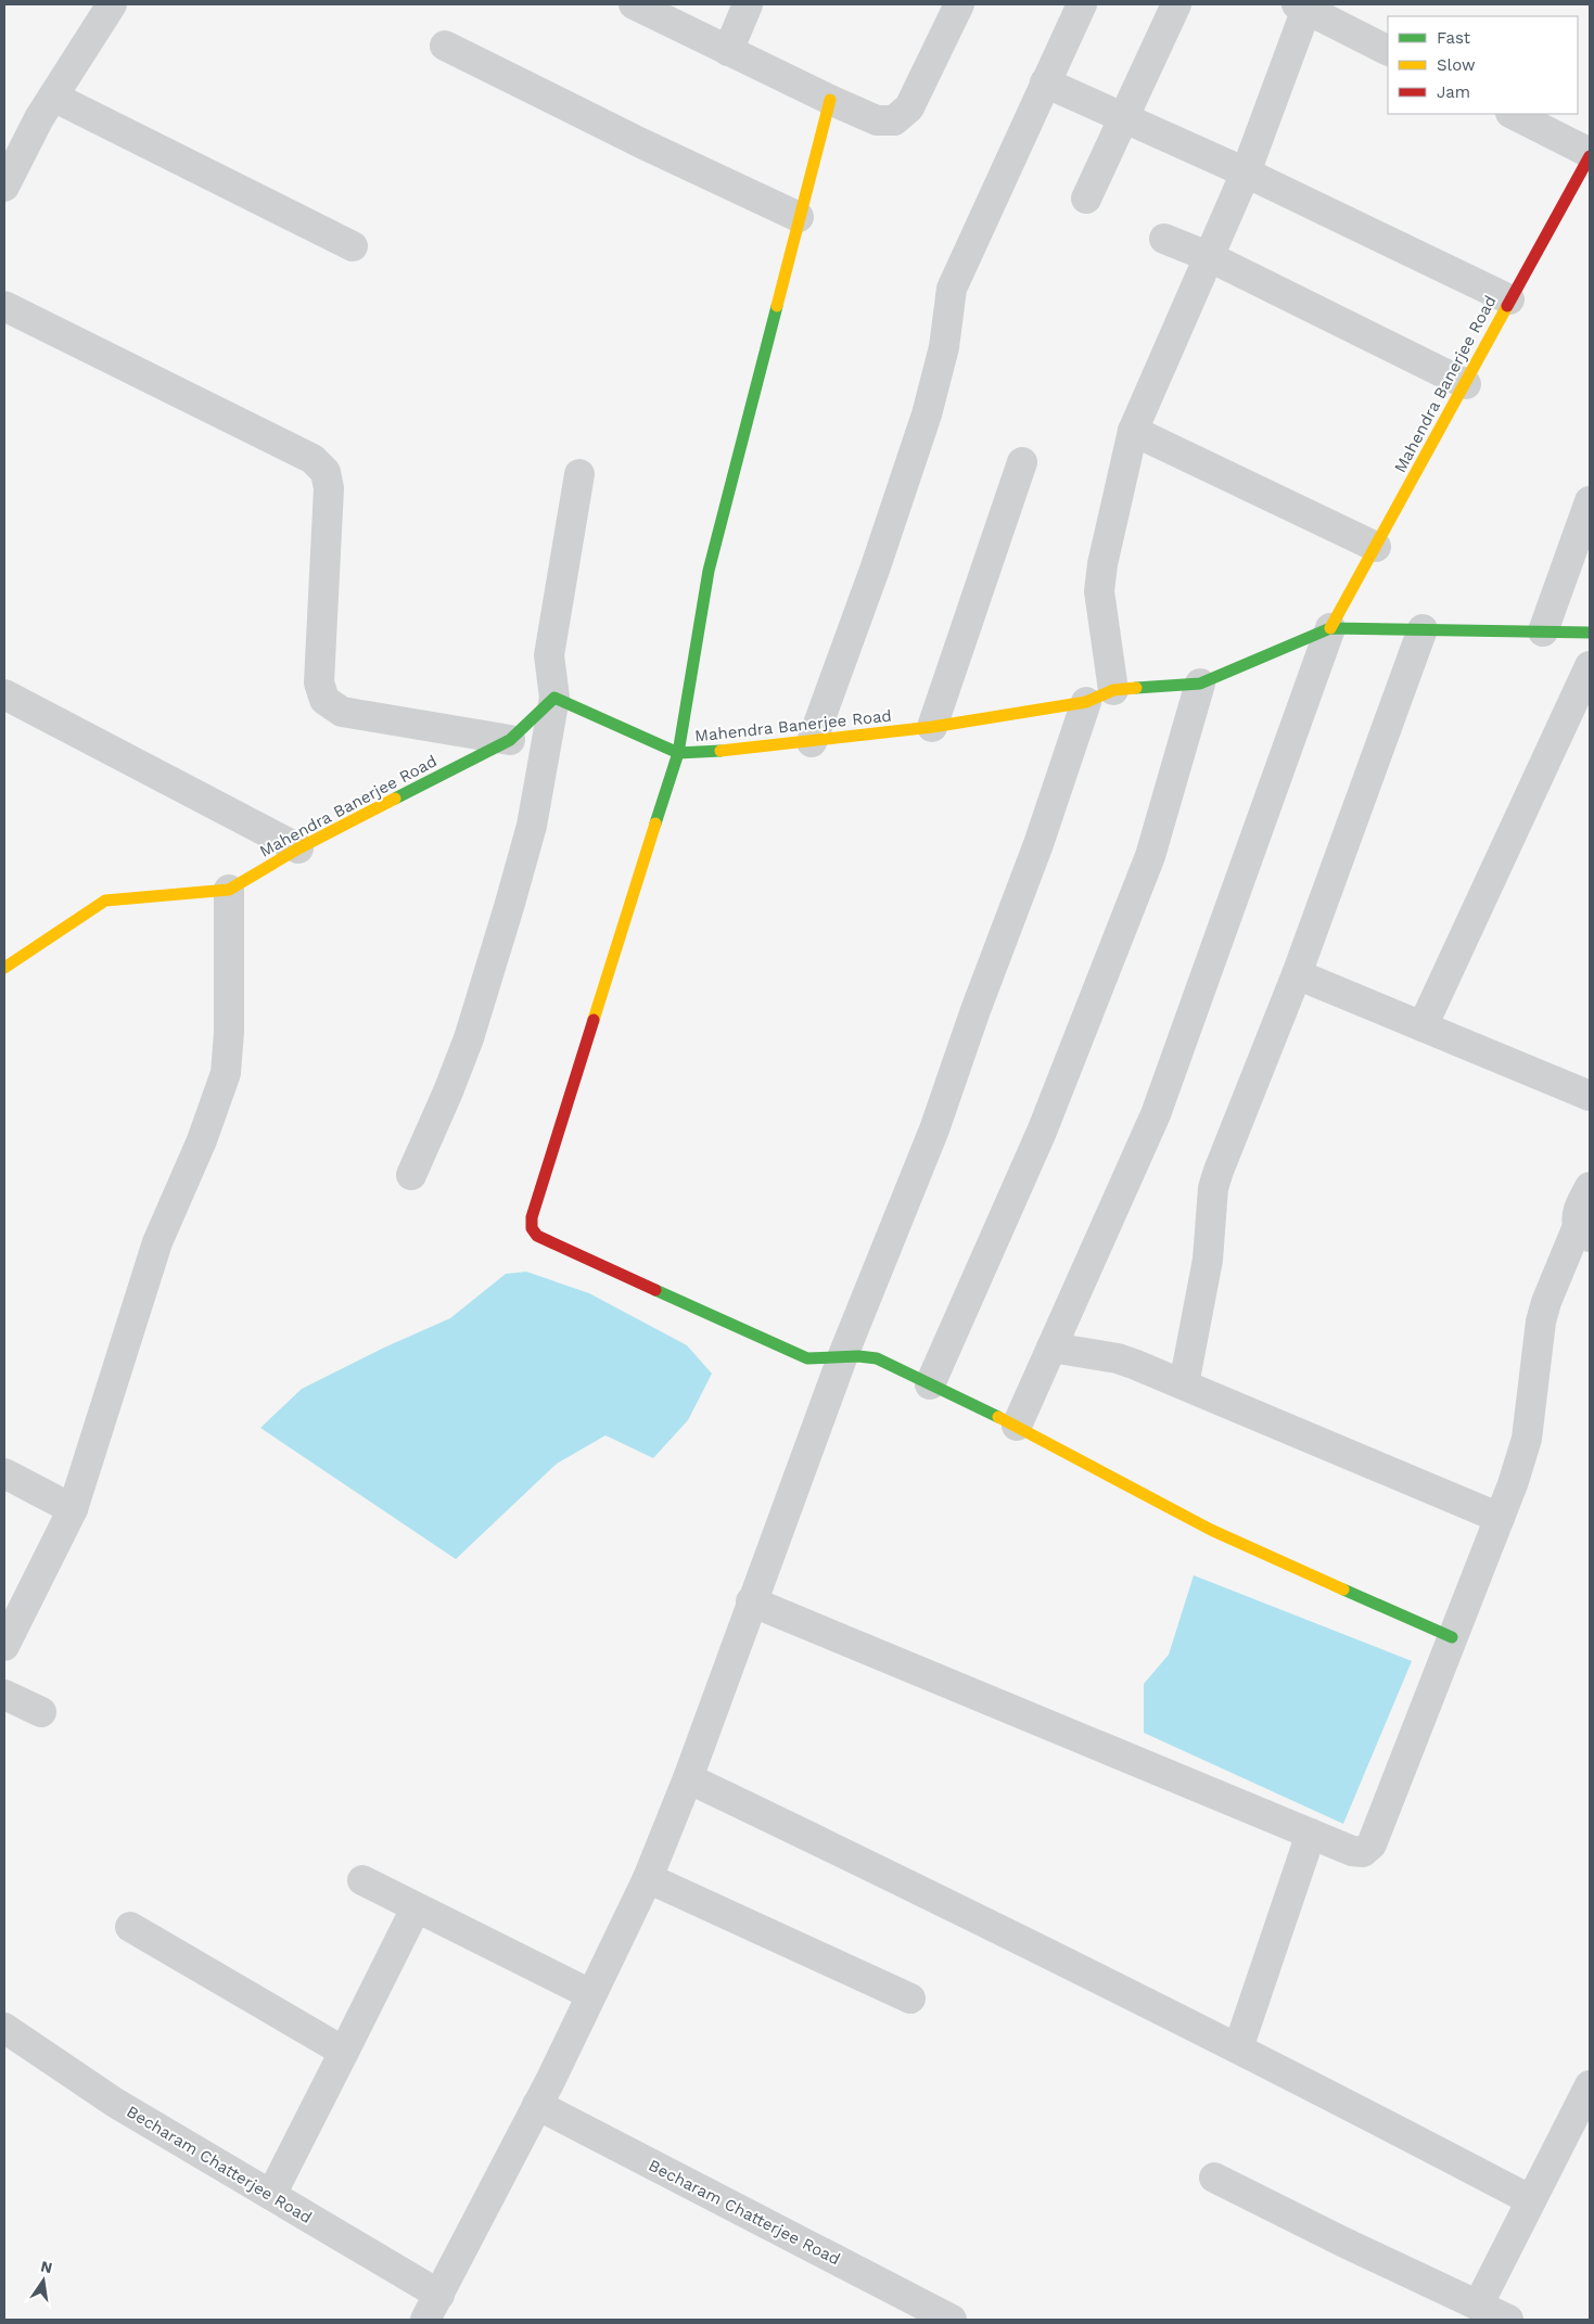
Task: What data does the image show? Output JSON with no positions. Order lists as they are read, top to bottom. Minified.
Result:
{"streets":{"street":["Mahendra Banerjee Road","Becharam Chatterjee Road"]},"legend":["Fast","Slow","Jam"],"north":"top"}
